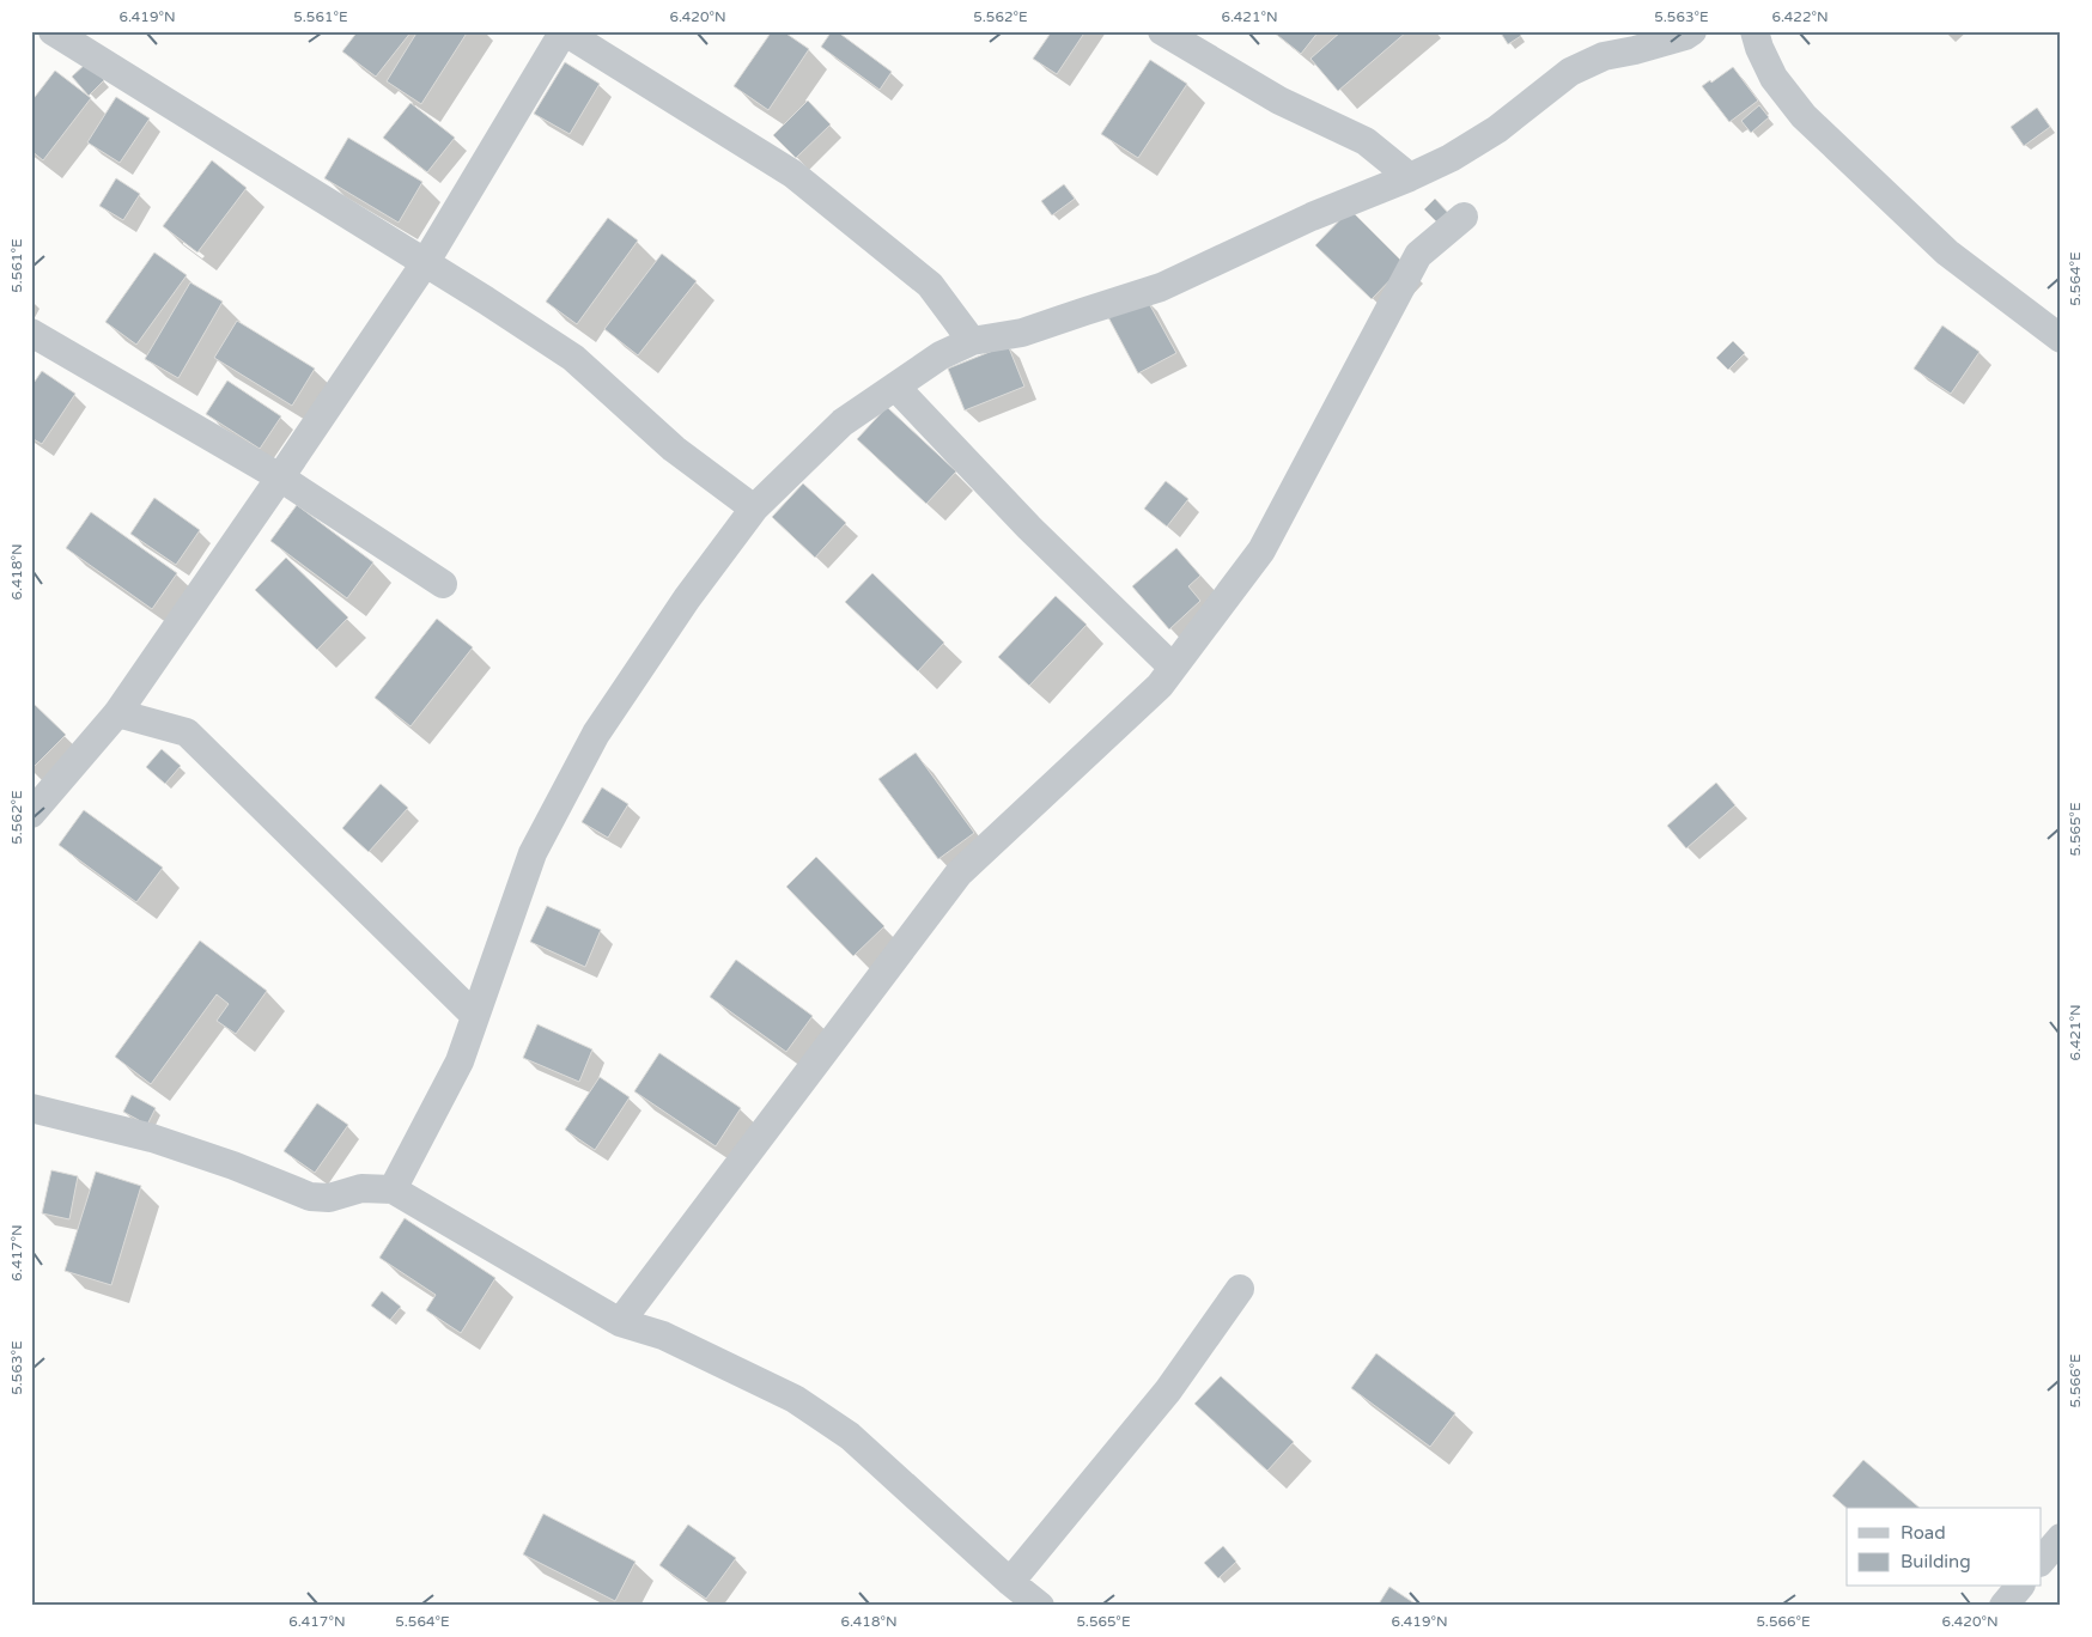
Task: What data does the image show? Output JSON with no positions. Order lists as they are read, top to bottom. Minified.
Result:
{"legend":["Road","Building"],"coordinates":["6.419°N","5.561°E","6.420°N","5.562°E","6.421°N","5.563°E","6.422°N","5.564°E","6.418°N","5.565°E","6.417°N","5.566°E"]}
